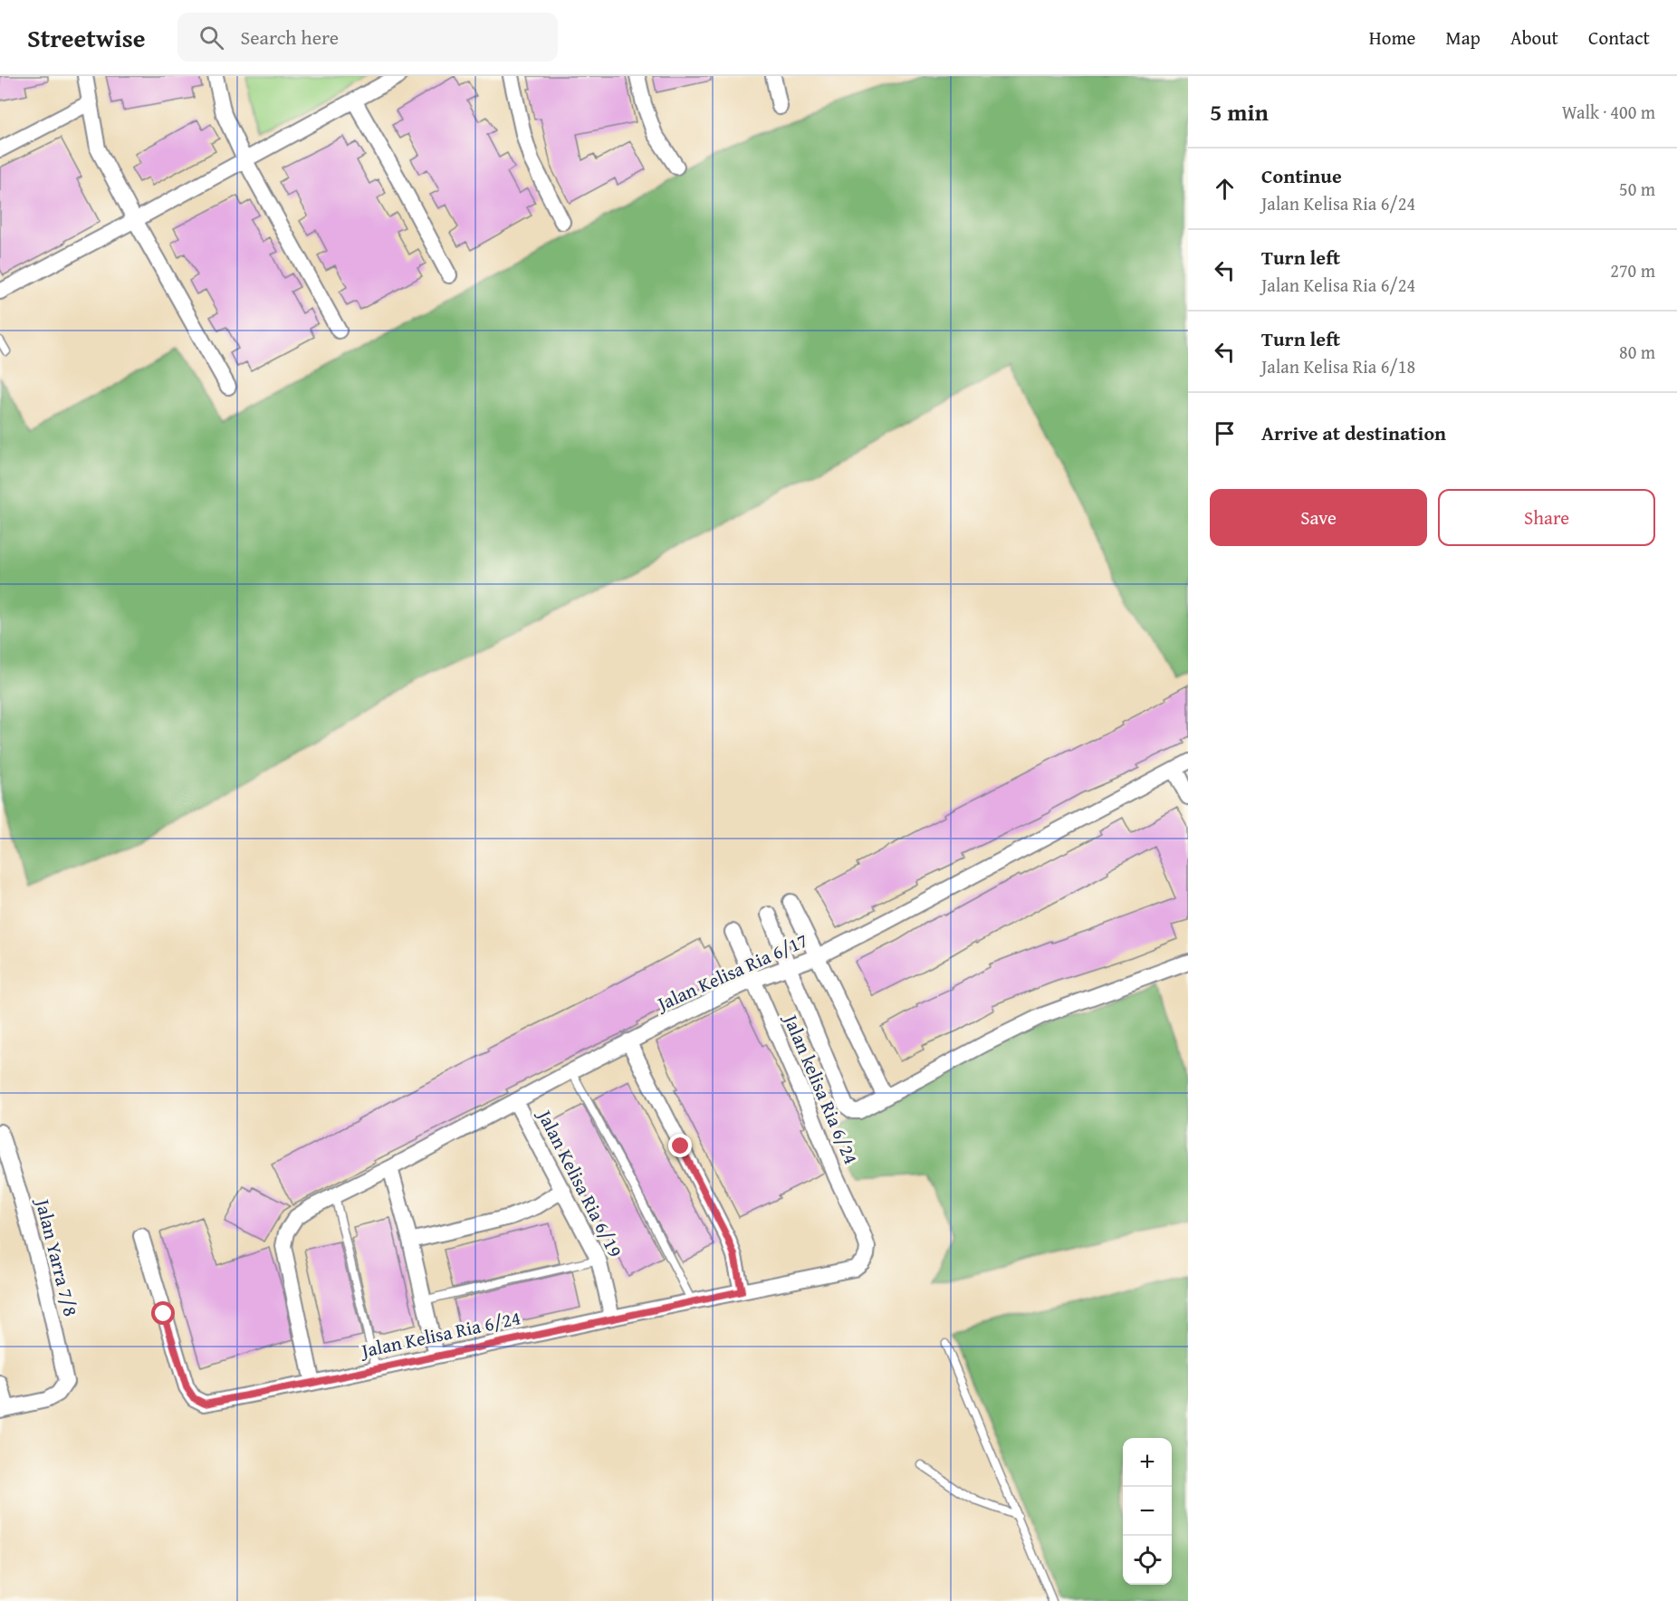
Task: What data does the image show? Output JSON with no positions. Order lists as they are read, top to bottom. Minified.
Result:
{"streets":{"street":["Jalan Kelisa Ria 6/17","Jalan kelisa Ria 6/24","Jalan Kelisa Ria 6/19","Jalan Yarra 7/8","Jalan Kelisa Ria 6/24"]},"crossings":[["Jalan Kelisa Ria 6/17","Jalan kelisa Ria 6/24"],["Jalan Kelisa Ria 6/17","Jalan Kelisa Ria 6/19"],["Jalan Kelisa Ria 6/17","Jalan Kelisa Ria 6/24"],["Jalan kelisa Ria 6/24","Jalan Kelisa Ria 6/24"],["Jalan Kelisa Ria 6/19","Jalan Kelisa Ria 6/24"]],"page":{"header":"Streetwise","search":"Search here","nav":["Home","Map","About","Contact"],"heading":["5 min","Walk · 400 m"],"list":[["Continue","Jalan Kelisa Ria 6/24","50 m"],["Turn left","Jalan Kelisa Ria 6/24","270 m"],["Turn left","Jalan Kelisa Ria 6/18","80 m"],"Arrive at destination"],"buttons":["Save","Share"],"map_buttons":["+","−"]}}
